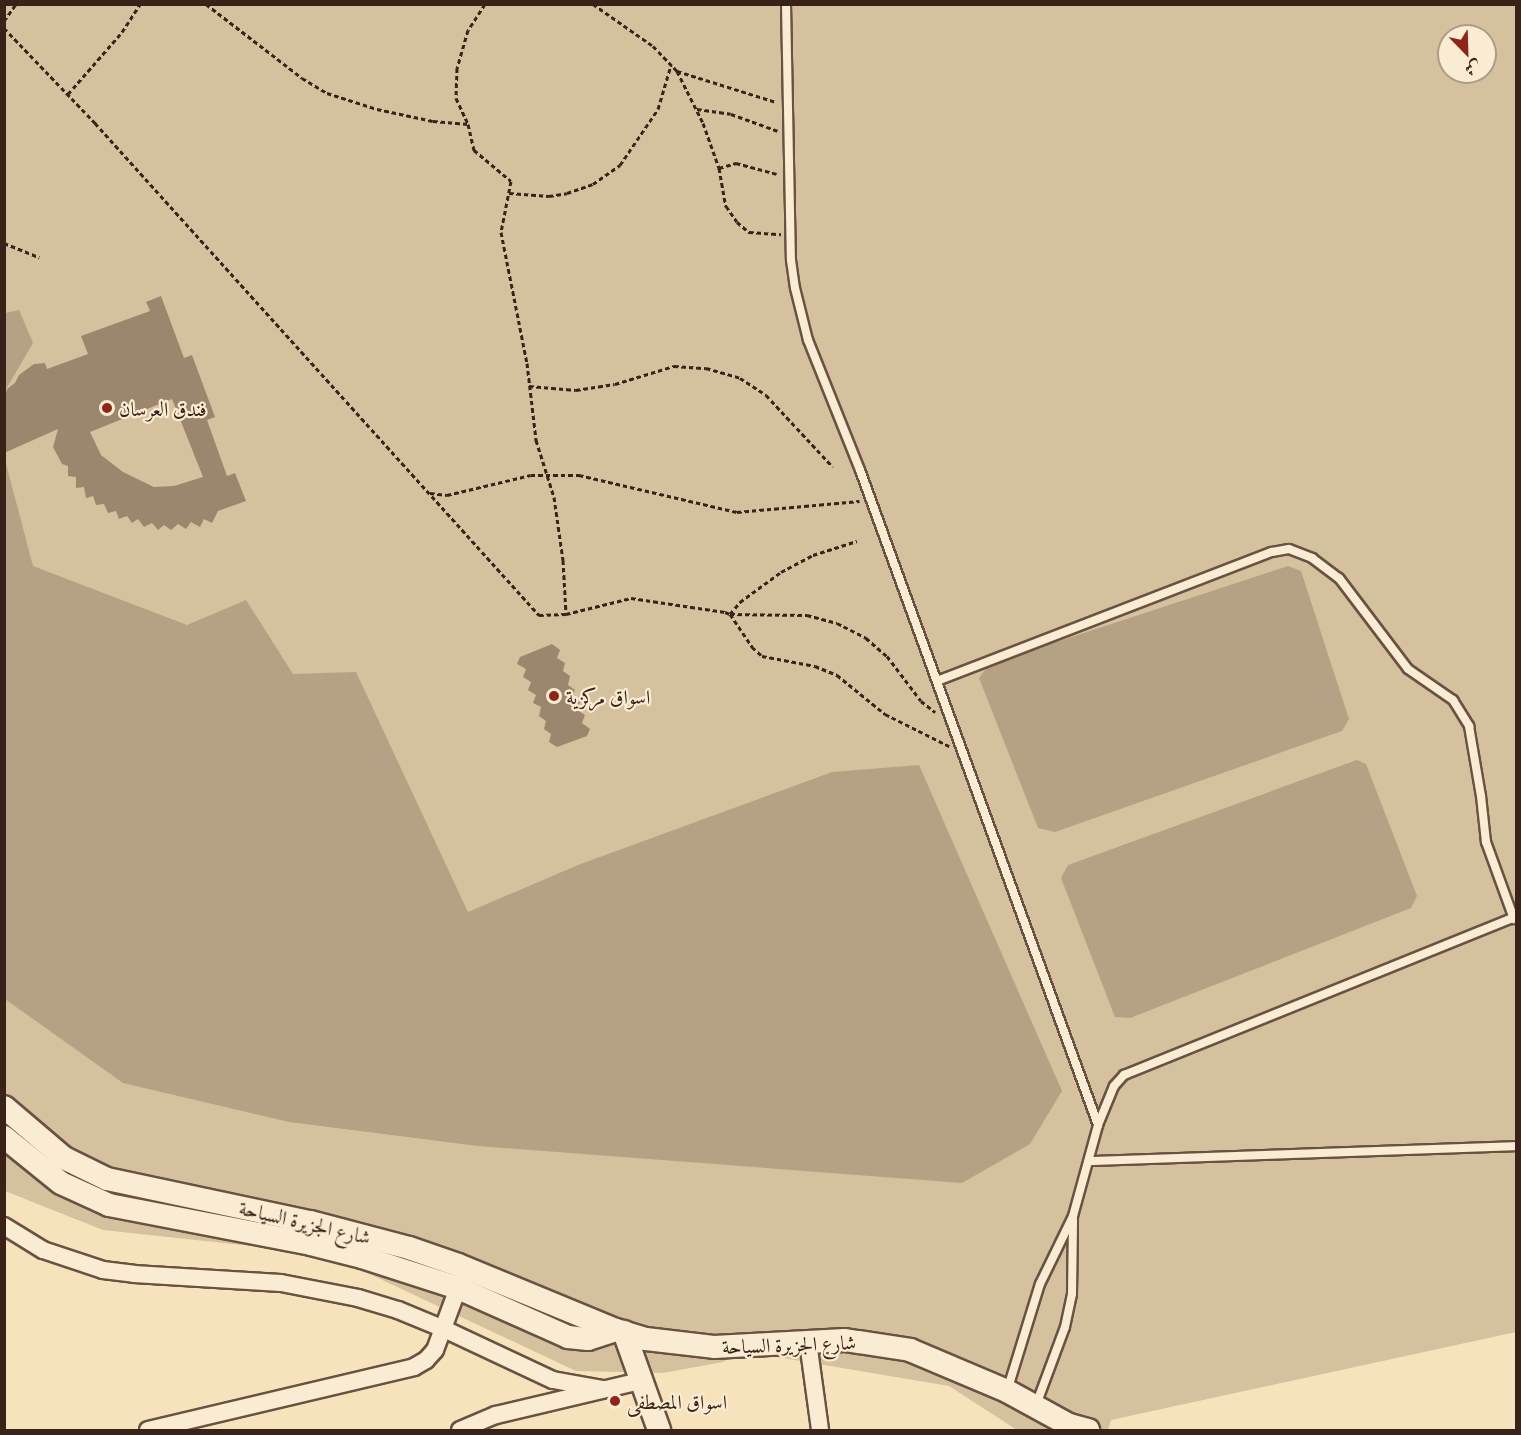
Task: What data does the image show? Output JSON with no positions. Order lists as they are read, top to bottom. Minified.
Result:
{"streets":{"main road":["شارع الجزيرة السياحة"]},"places":["فندق العرسان","اسواق مركزية","اسواق المصطفى"],"north":"bottom right"}
